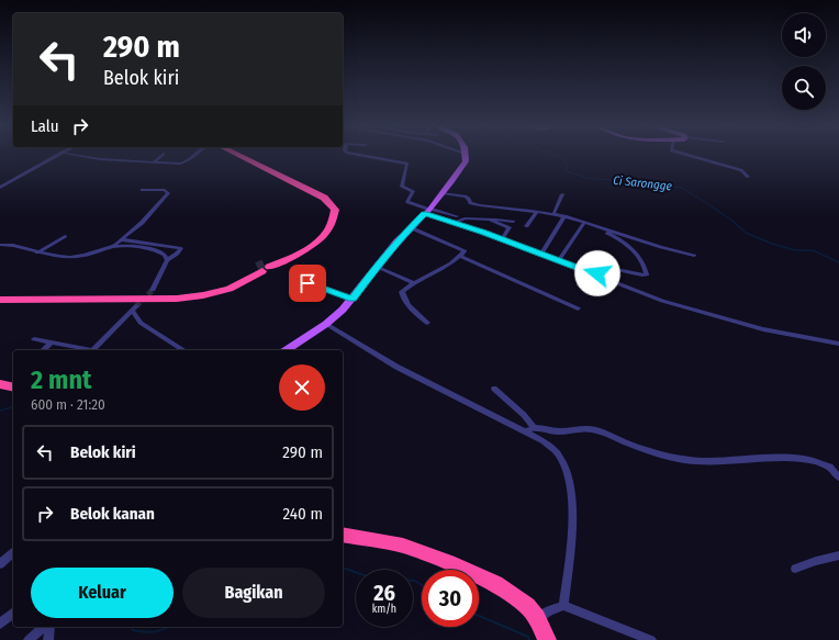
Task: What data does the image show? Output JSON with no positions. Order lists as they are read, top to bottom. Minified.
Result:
{"water":["Ci Sarongge"],"page":{"turn":["290 m","Belok kiri"],"then":"Lalu","heading":["2 mnt","600 m · 21:20"],"list":[{"name":"Belok kiri","value":"290 m"},{"name":"Belok kanan","value":"240 m"}],"buttons":["Keluar","Bagikan"],"speed":"26 km/h","limit":"30"}}
